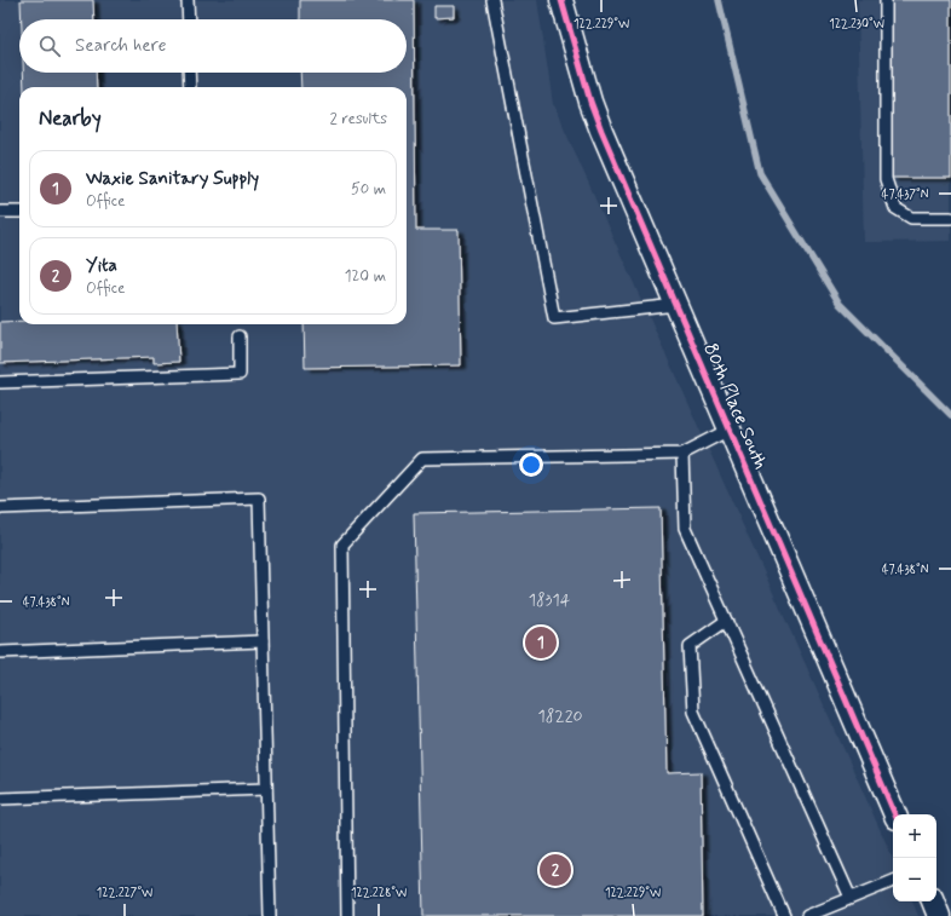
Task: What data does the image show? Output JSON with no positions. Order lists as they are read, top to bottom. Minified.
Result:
{"streets":{"street":["80th Place South"]},"house_numbers":["18314","18220"],"page":{"search":"Search here","heading":["Nearby","2 results"],"list":[{"mark":"1","name":"Waxie Sanitary Supply","note":"Office","value":"50 m"},{"mark":"2","name":"Yita","note":"Office","value":"120 m"}],"pins":["1","2"],"map_buttons":["+","−"]},"coordinates":["122.229°W","122.230°W","47.437°N","47.438°N","122.227°W","122.228°W"]}
